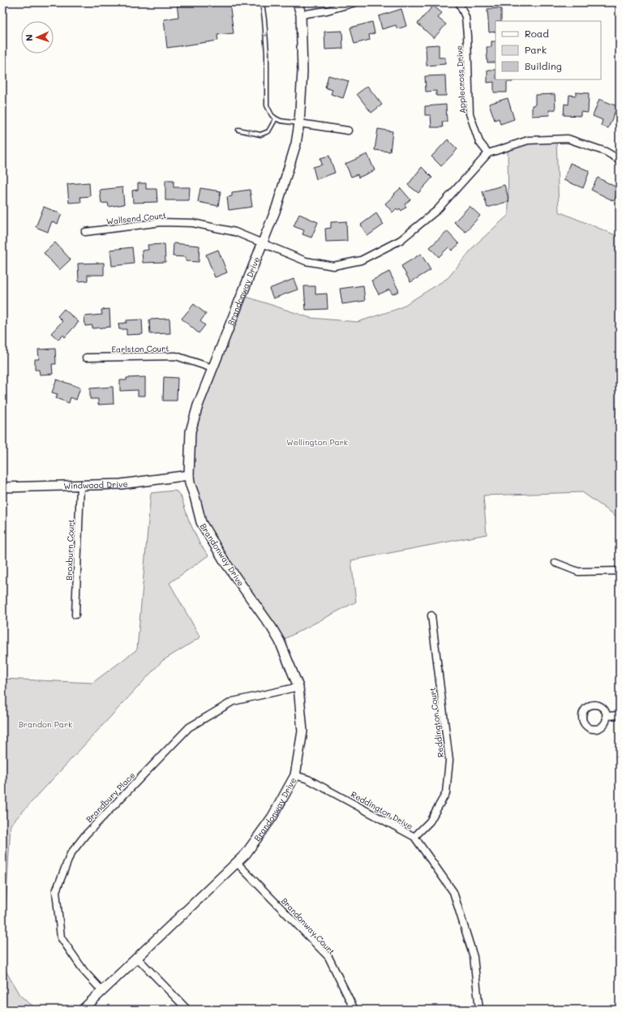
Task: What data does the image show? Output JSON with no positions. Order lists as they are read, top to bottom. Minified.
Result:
{"streets":{"street":["Applecross Drive","Wallsend Court","Brandonway Drive","Earlston Court","Windwood Drive","Broxburn Court","Reddington Court","Brandbury Place","Reddington Drive","Brandonway Court"]},"crossings":[["Applecross Drive","Wallsend Court"],["Wallsend Court","Brandonway Drive"],["Brandonway Drive","Earlston Court"],["Brandonway Drive","Windwood Drive"],["Brandonway Drive","Brandbury Place"],["Brandonway Drive","Reddington Drive"],["Brandonway Drive","Brandonway Court"],["Windwood Drive","Broxburn Court"],["Reddington Court","Reddington Drive"]],"parks":["Wellington Park","Brandon Park"],"legend":["Road","Park","Building"],"north":"left"}
